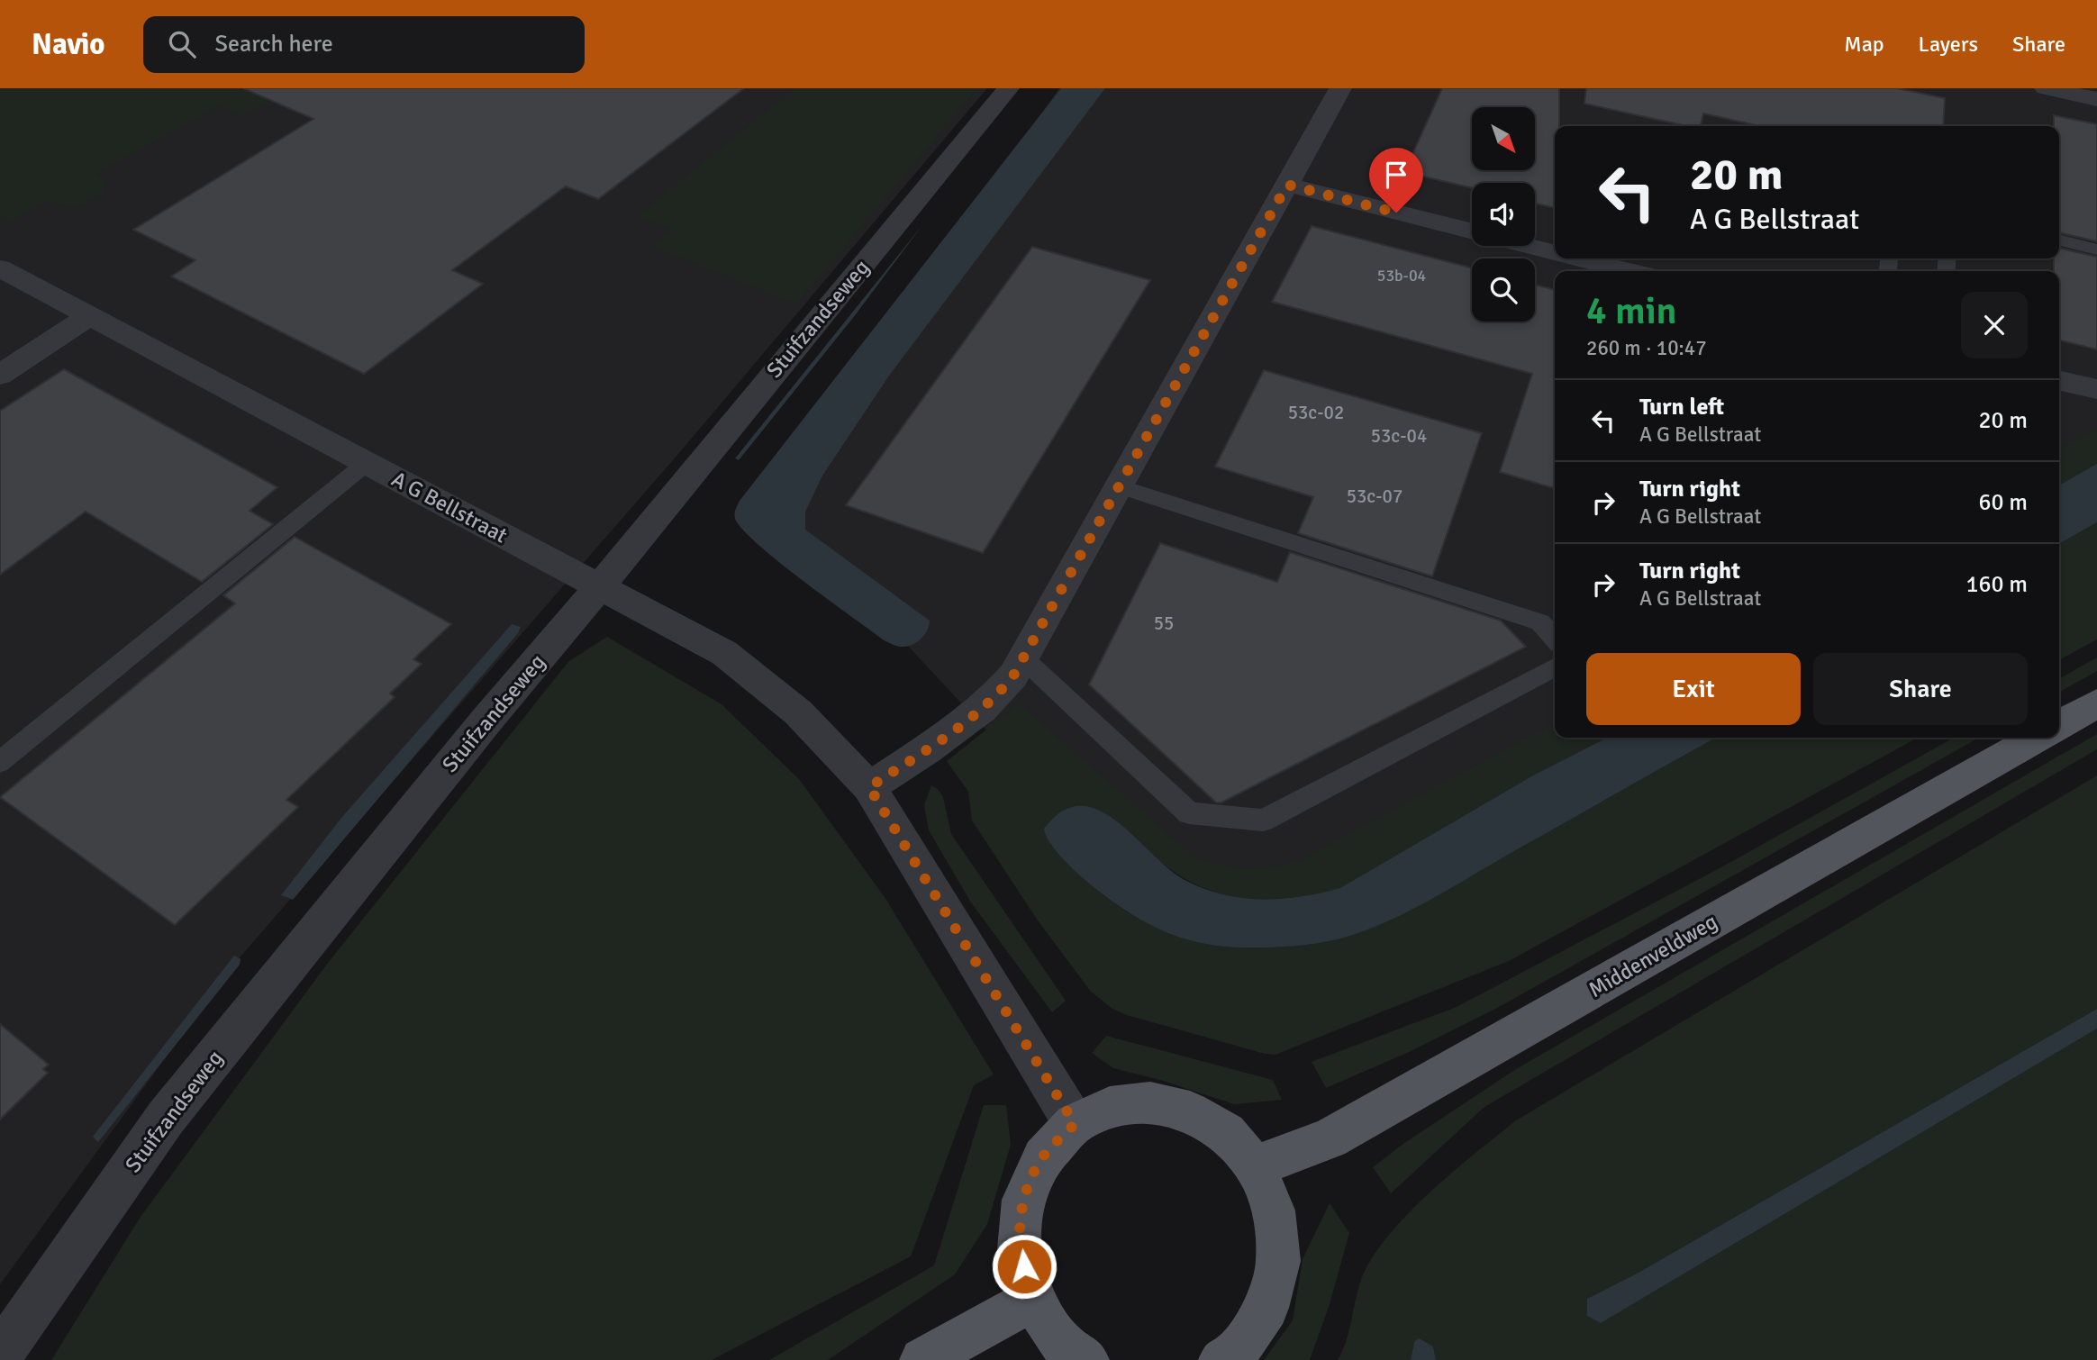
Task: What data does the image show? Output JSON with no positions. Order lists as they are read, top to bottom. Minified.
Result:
{"streets":{"main road":["Middenveldweg"],"street":["Stuifzandseweg","A G Bellstraat"]},"crossings":[["Stuifzandseweg","A G Bellstraat"]],"house_numbers":["53b-04","53c-02","53c-04","53c-07","55"],"north":"bottom right","page":{"header":"Navio","search":"Search here","nav":["Map","Layers","Share"],"turn":["20 m","A G Bellstraat"],"heading":["4 min","260 m · 10:47"],"list":[{"name":"Turn left","note":"A G Bellstraat","value":"20 m"},{"name":"Turn right","note":"A G Bellstraat","value":"60 m"},{"name":"Turn right","note":"A G Bellstraat","value":"160 m"}],"buttons":["Exit","Share"]}}
